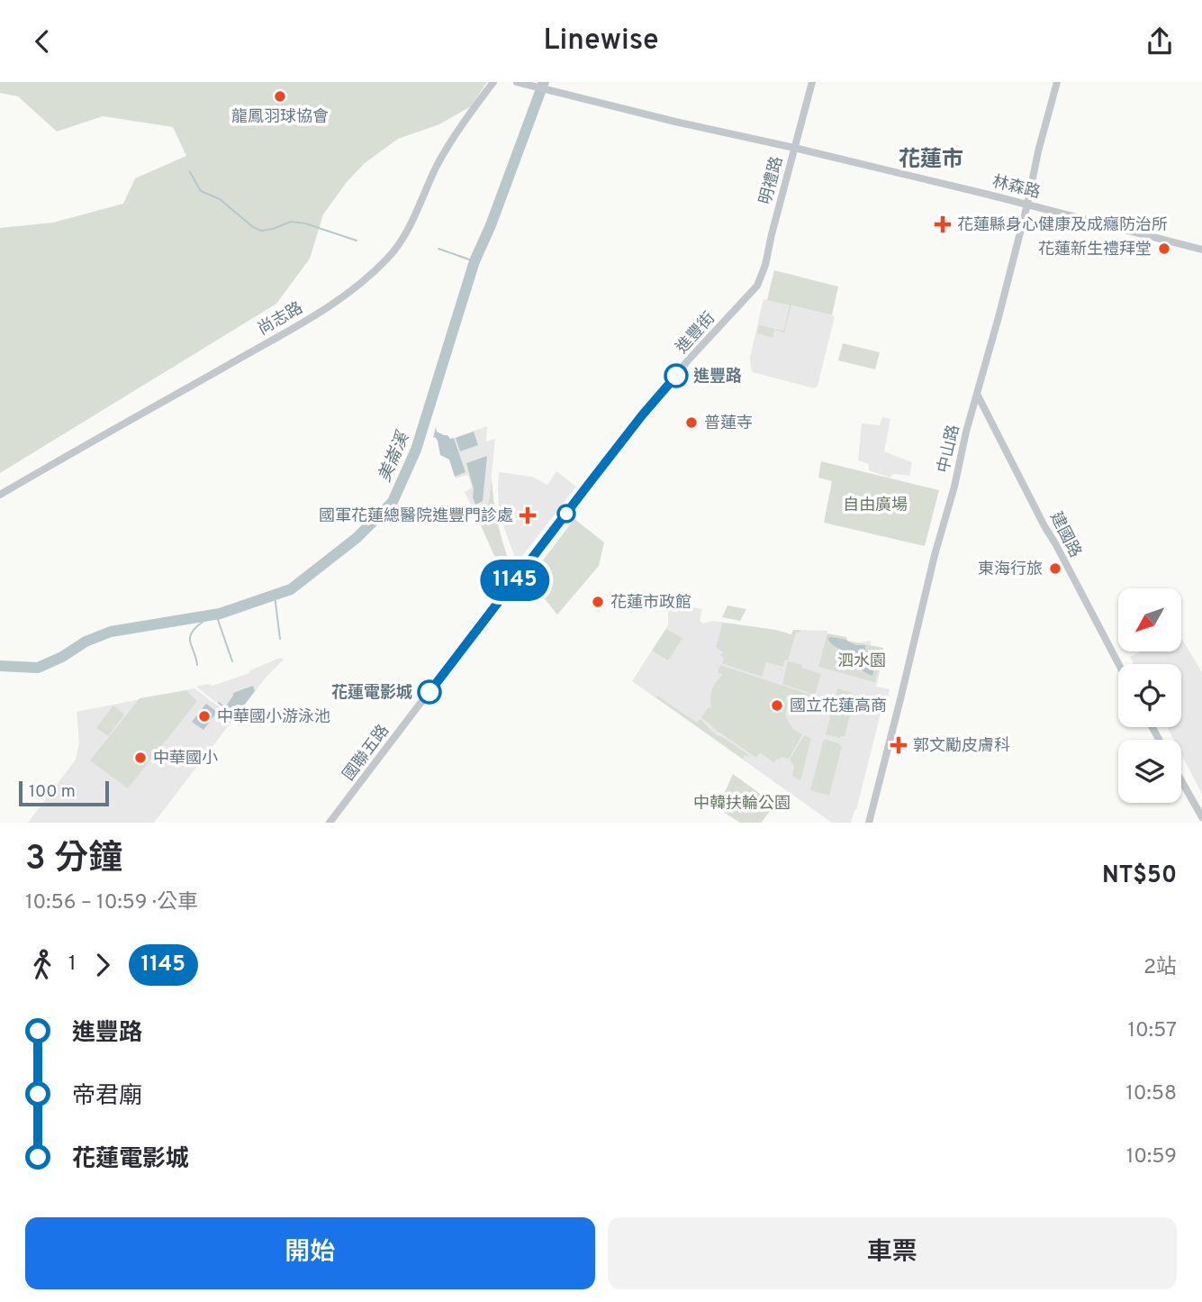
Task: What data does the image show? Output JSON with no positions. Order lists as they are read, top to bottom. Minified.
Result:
{"streets":{"street":["明禮路","林森路","尚志路","進豐街","中山路","建國路","國聯五路"]},"crossings":[["明禮路","林森路"],["明禮路","進豐街"],["林森路","中山路"],["進豐街","國聯五路"],["中山路","建國路"]],"districts":["花蓮市"],"water":["美崙溪"],"parks":["自由廣場","泗水園","中韓扶輪公園"],"places":{"other":["龍鳳羽球協會","花蓮新生禮拜堂","進豐路","普蓮寺","東海行旅","花蓮市政館","花蓮電影城","國立花蓮高商","中華國小游泳池","中華國小"],"health":["花蓮縣身心健康及成癮防治所","國軍花蓮總醫院進豐門診處","郭文勵皮膚科"]},"lines":["bus line 1145"],"scale_bar":"100 m","north":"bottom left","page":{"header":"Linewise","on_map":"1145","scale":"100 m","heading":["3 分鐘","10:56 – 10:59 · 公車","NT$50"],"legs":["1","1145","2站"],"list":[{"name":"進豐路","value":"10:57"},{"name":"帝君廟","value":"10:58"},{"name":"花蓮電影城","value":"10:59"}],"buttons":["開始","車票"]}}
